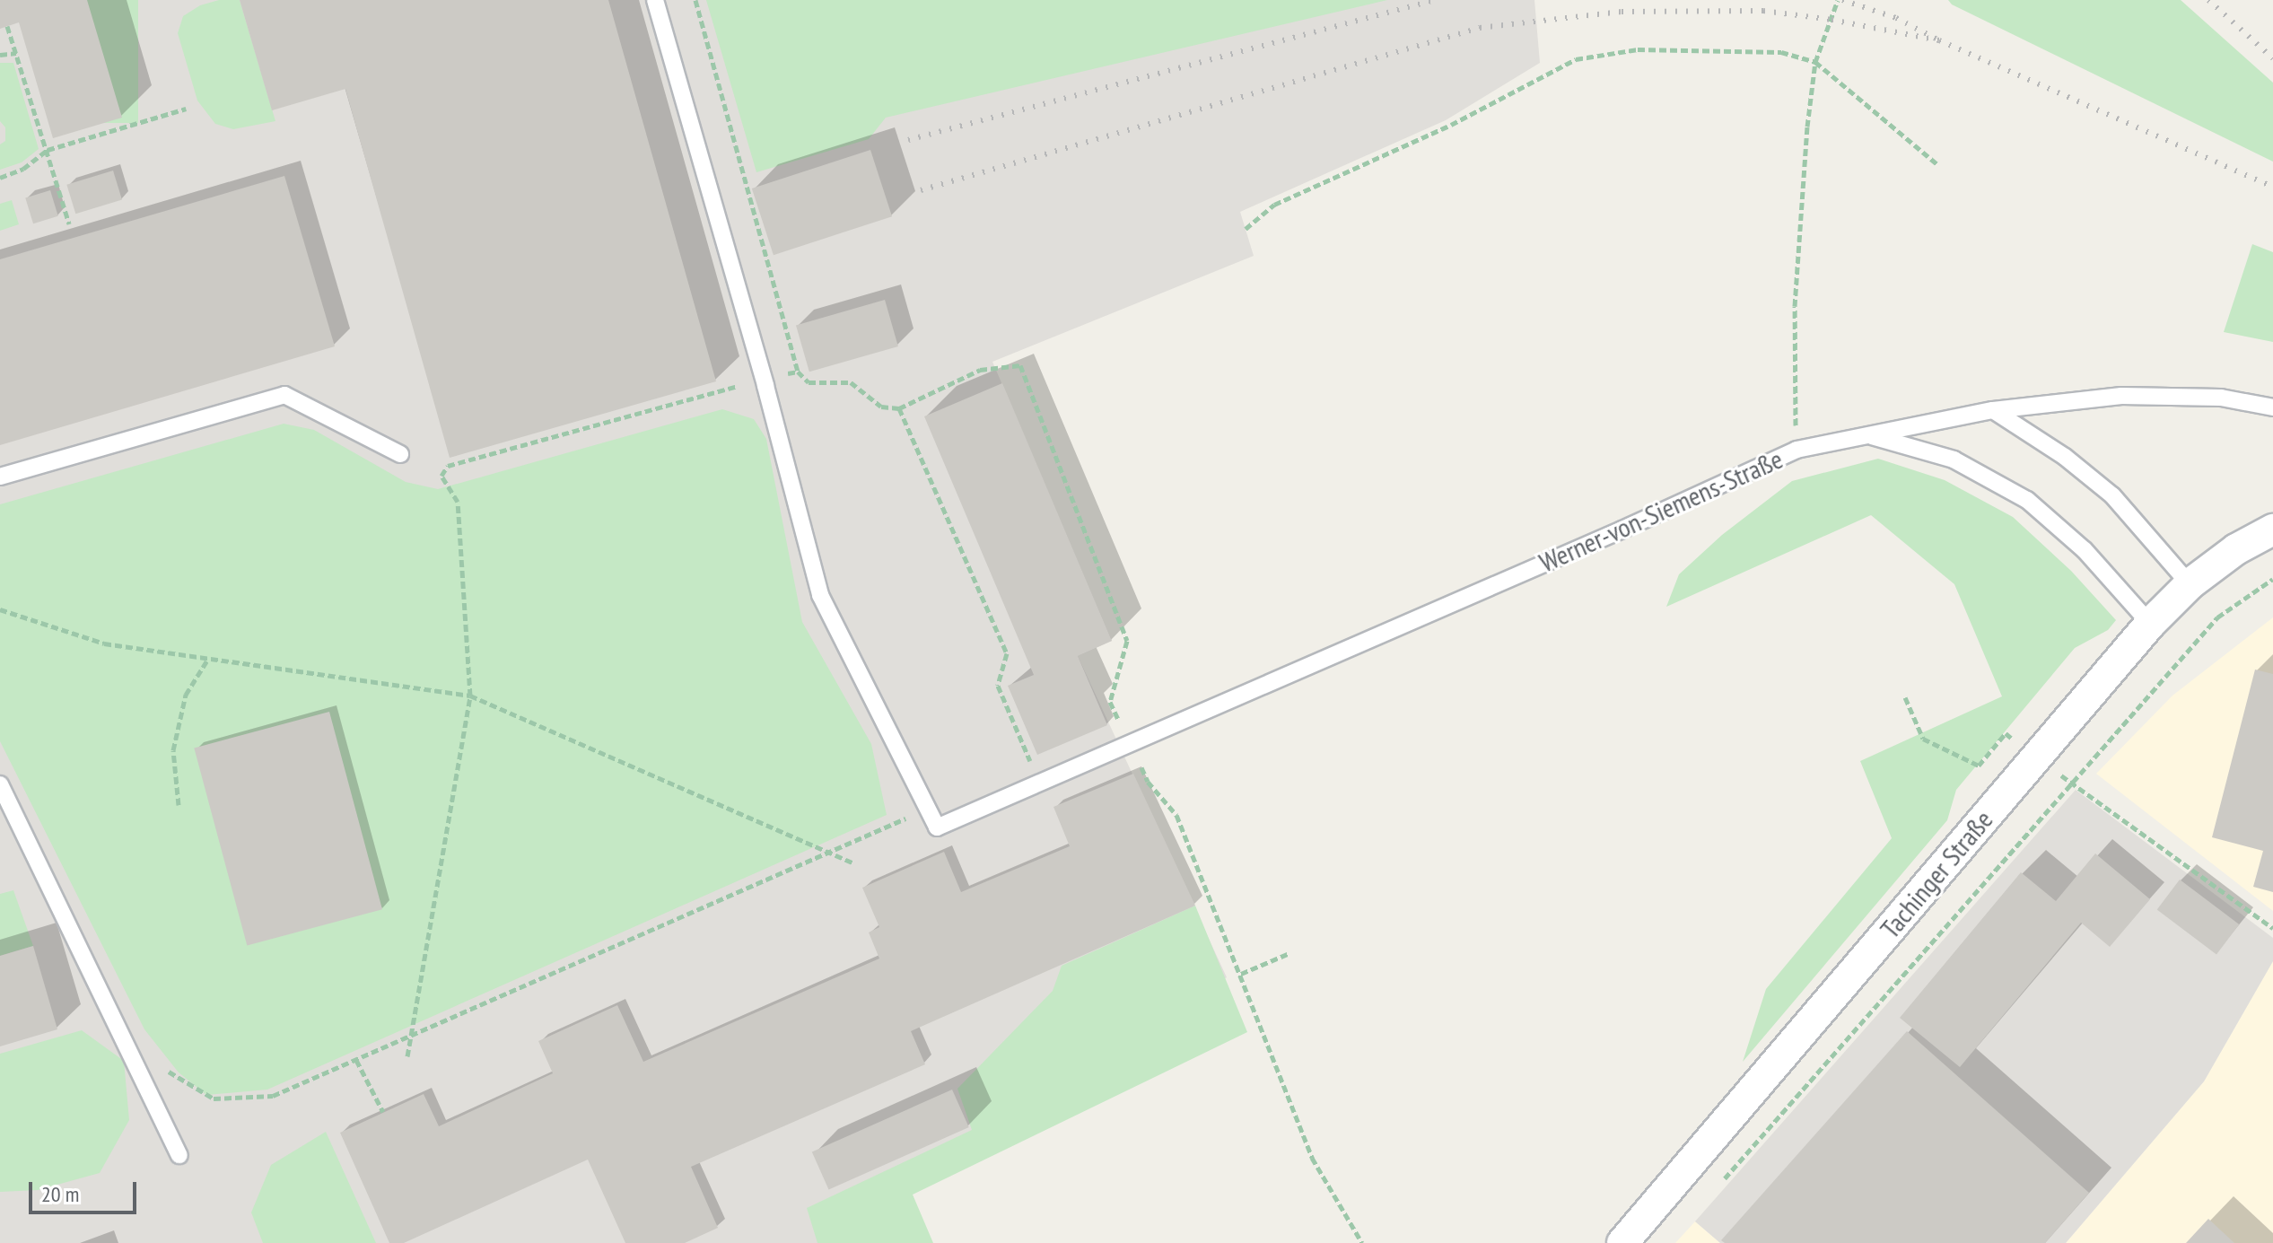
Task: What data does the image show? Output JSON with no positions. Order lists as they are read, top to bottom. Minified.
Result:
{"streets":{"street":["Tachinger Straße"],"lane":["Werner-von-Siemens-Straße"]},"scale_bar":"20 m"}
